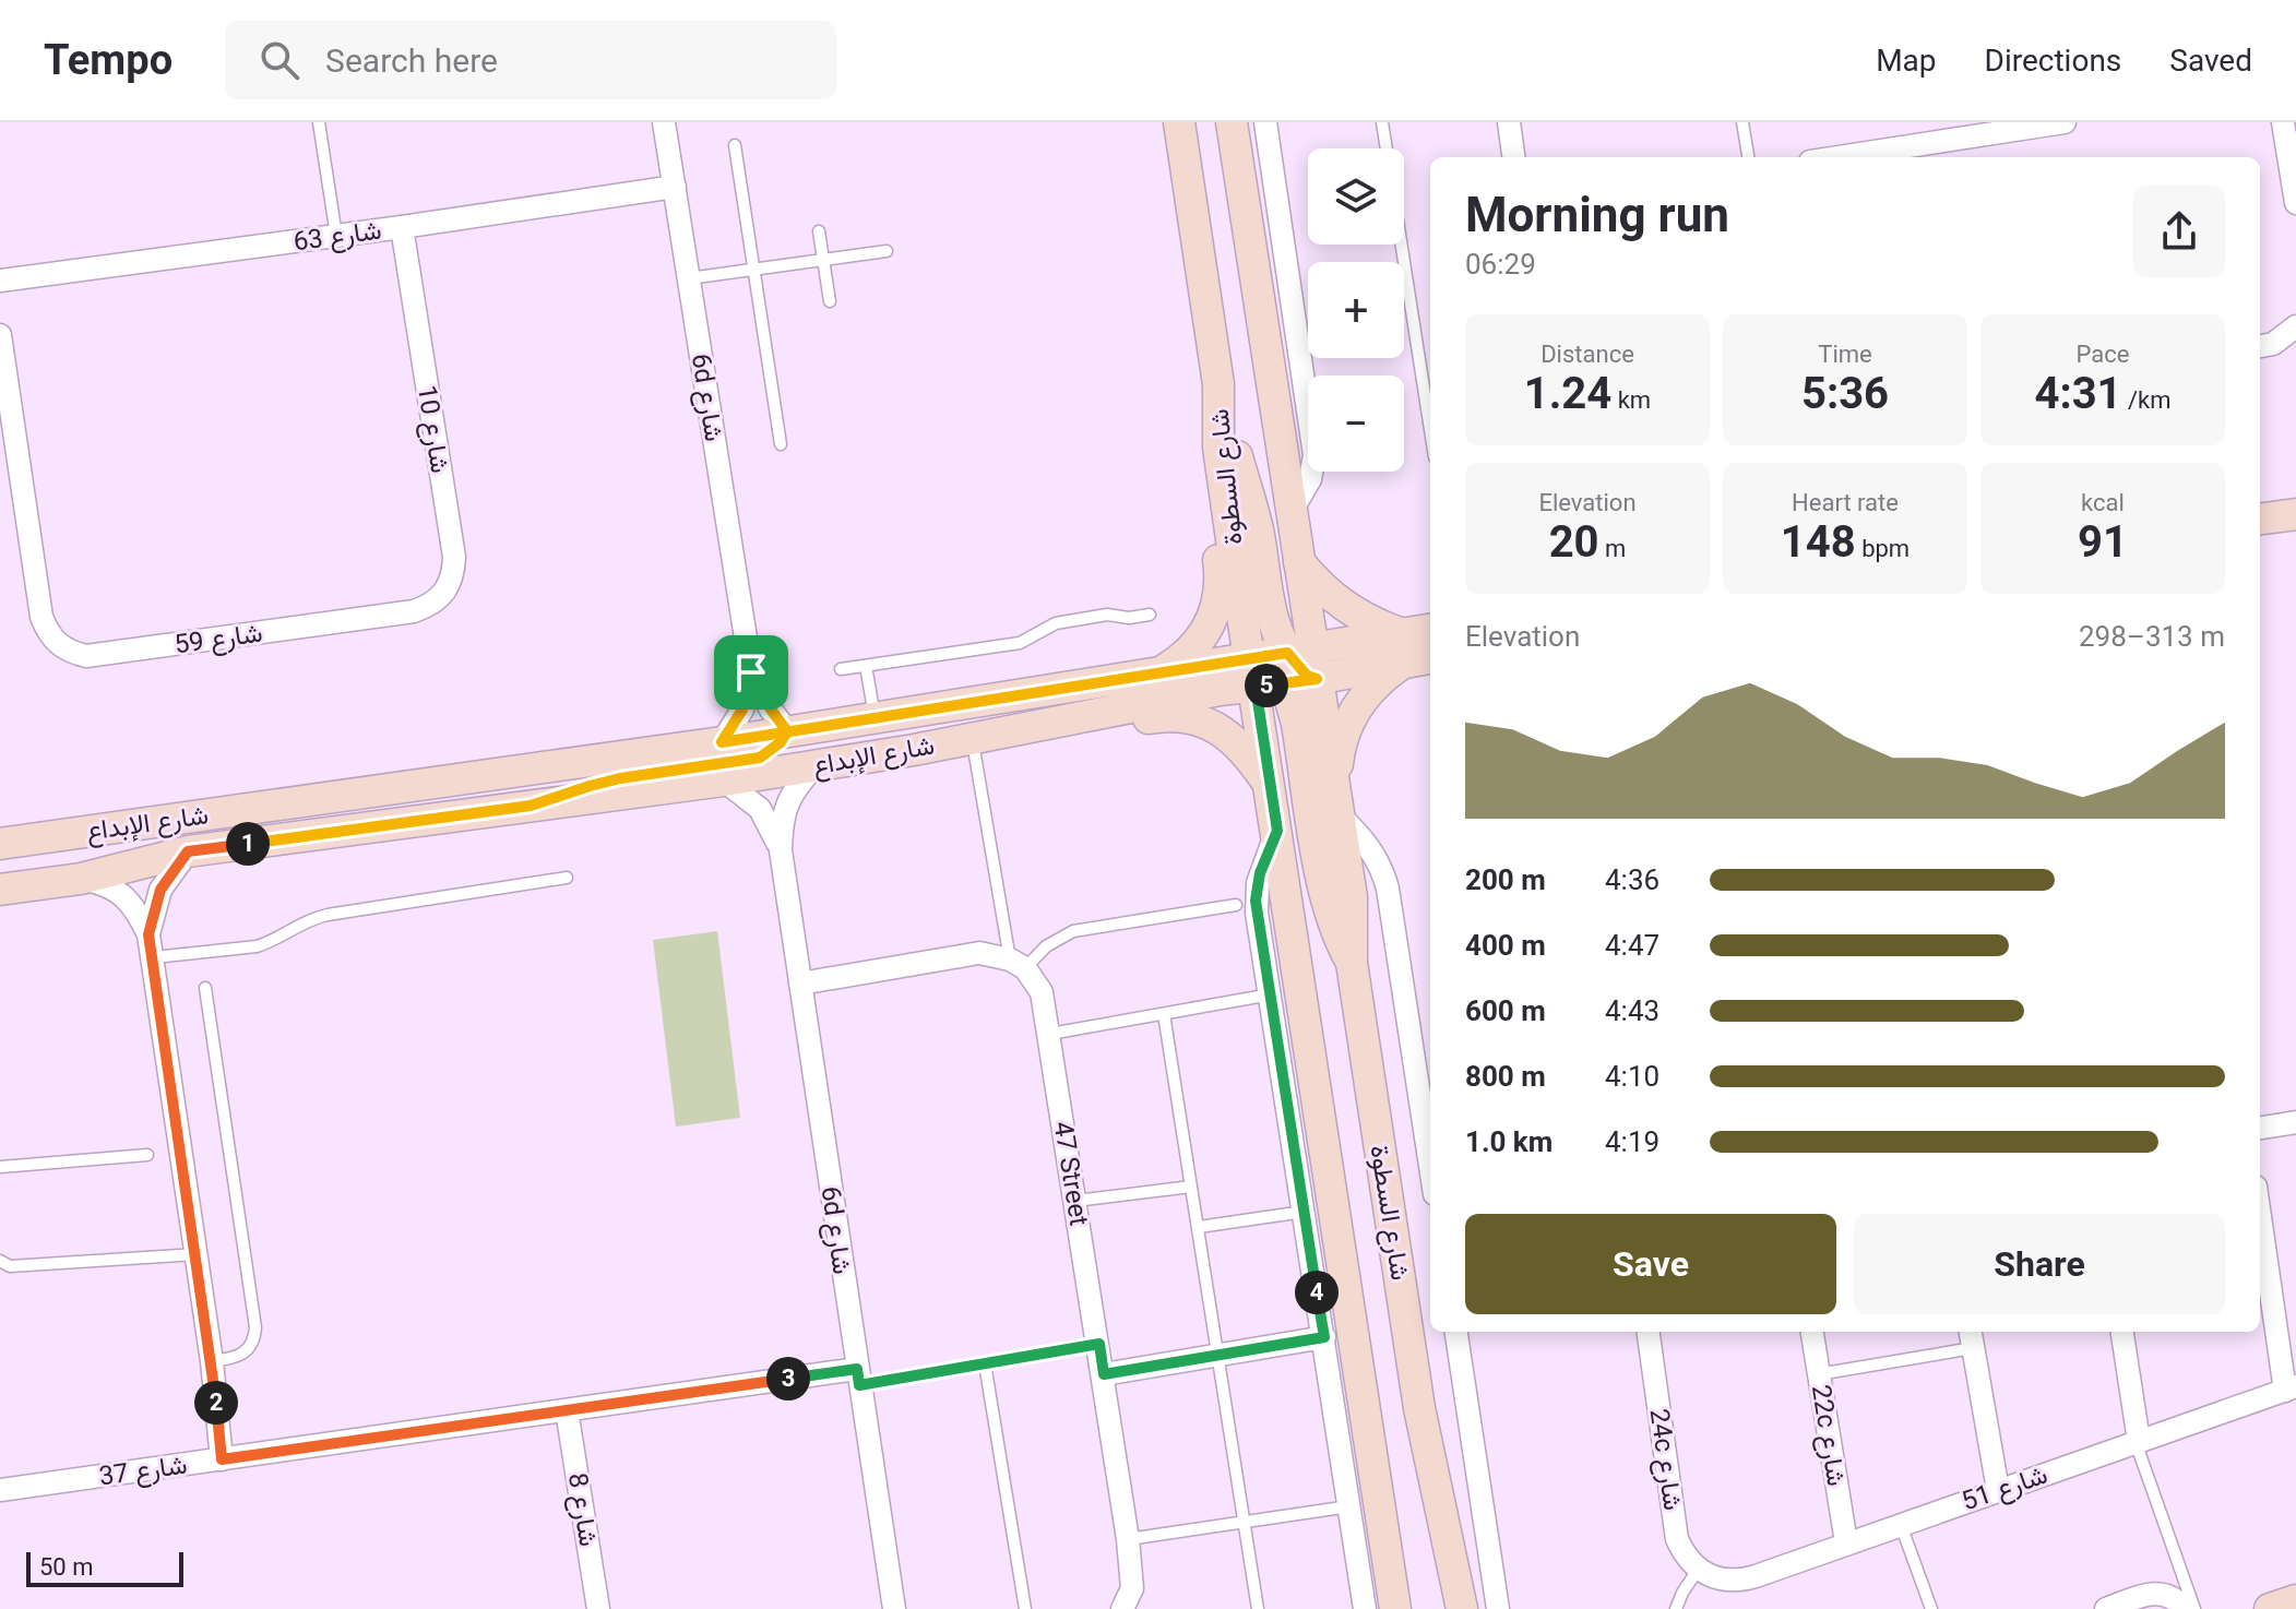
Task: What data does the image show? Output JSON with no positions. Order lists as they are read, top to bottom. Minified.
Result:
{"streets":{"main road":["شارع السطوة","شارع الإبداع"],"street":["شارع 63","6d شارع","شارع 10","شارع 59","47 Street","22c شارع","24c شارع","شارع 37","شارع 51","8 شارع"]},"crossings":[["شارع 63","6d شارع"],["شارع 63","شارع 10"],["6d شارع","شارع الإبداع"],["6d شارع","شارع 37"],["شارع 10","شارع 59"],["شارع السطوة","شارع الإبداع"],["22c شارع","شارع 51"],["24c شارع","شارع 51"],["شارع 37","8 شارع"]],"scale_bar":"50 m","page":{"header":"Tempo","search":"Search here","nav":["Map","Directions","Saved"],"map_buttons":["+","−"],"heading":["Morning run","06:29"],"stats":[["Distance","1.24 km"],["Time","5:36"],["Pace","4:31 /km"],["Elevation","20 m"],["Heart rate","148 bpm"],["kcal","91"]],"chart":["Elevation","298–313 m"],"pins":["5","1","4","3","2"],"list":[{"name":"200 m","note":"4:36"},{"name":"400 m","note":"4:47"},{"name":"600 m","note":"4:43"},{"name":"800 m","note":"4:10"},{"name":"1.0 km","note":"4:19"}],"buttons":["Save","Share"],"scale":"50 m"}}
